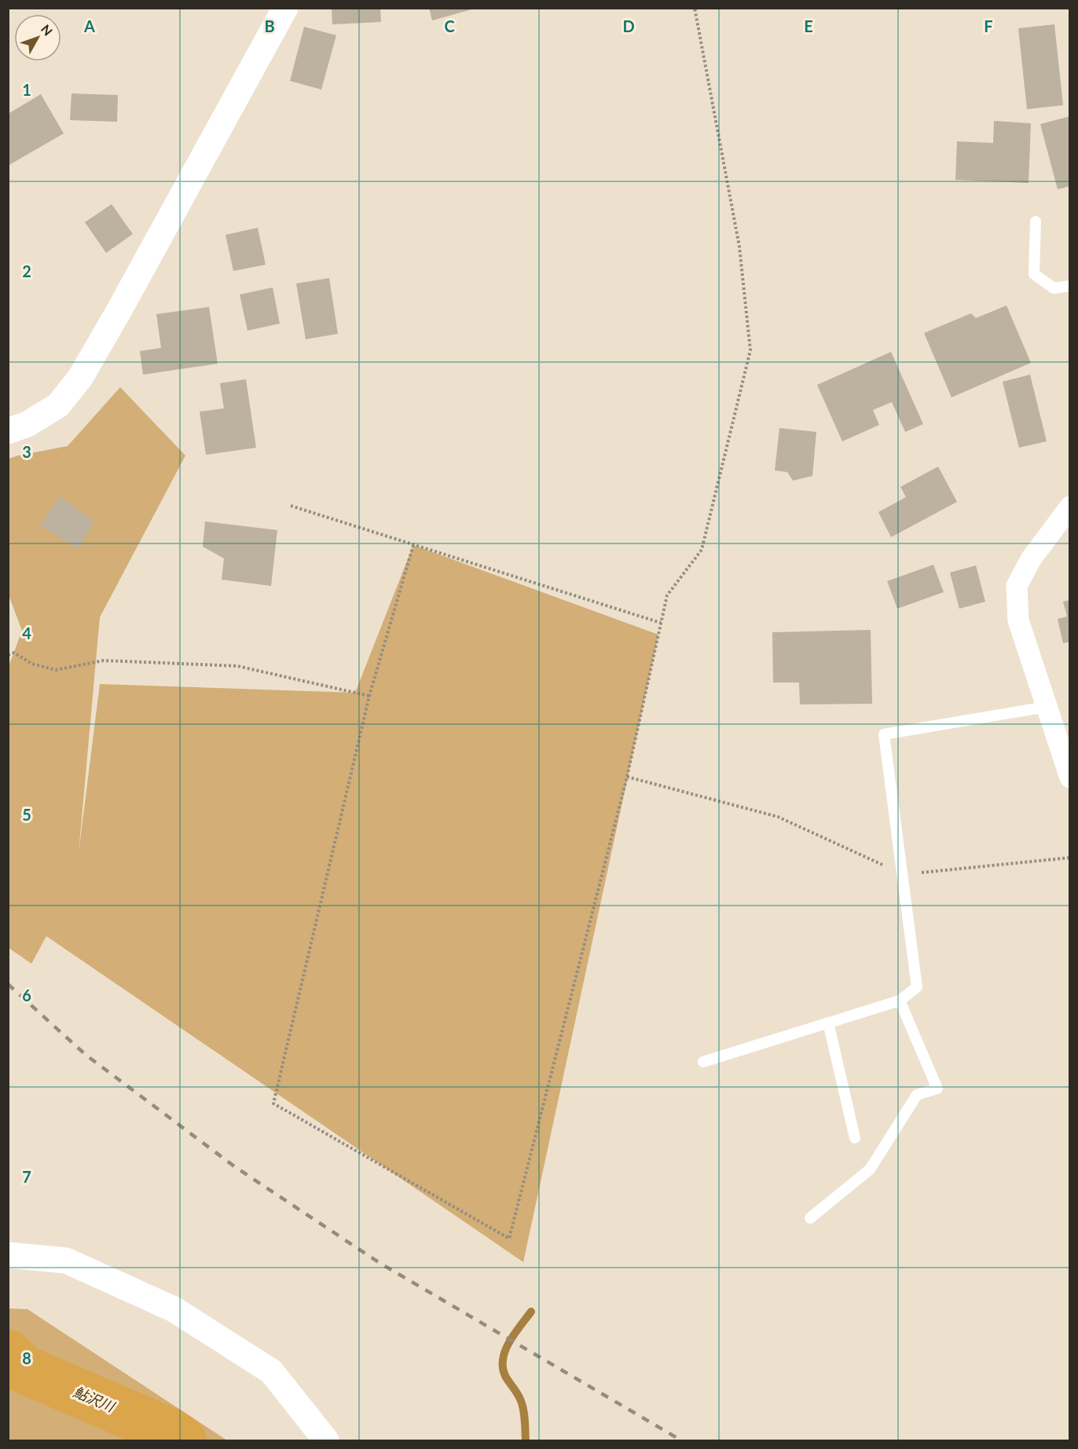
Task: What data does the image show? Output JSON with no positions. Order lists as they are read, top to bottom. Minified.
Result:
{"water":["鮎沢川"],"north":"top right","grid":{"columns":["A","B","C","D","E","F"],"rows":["1","2","3","4","5","6","7","8"]}}
